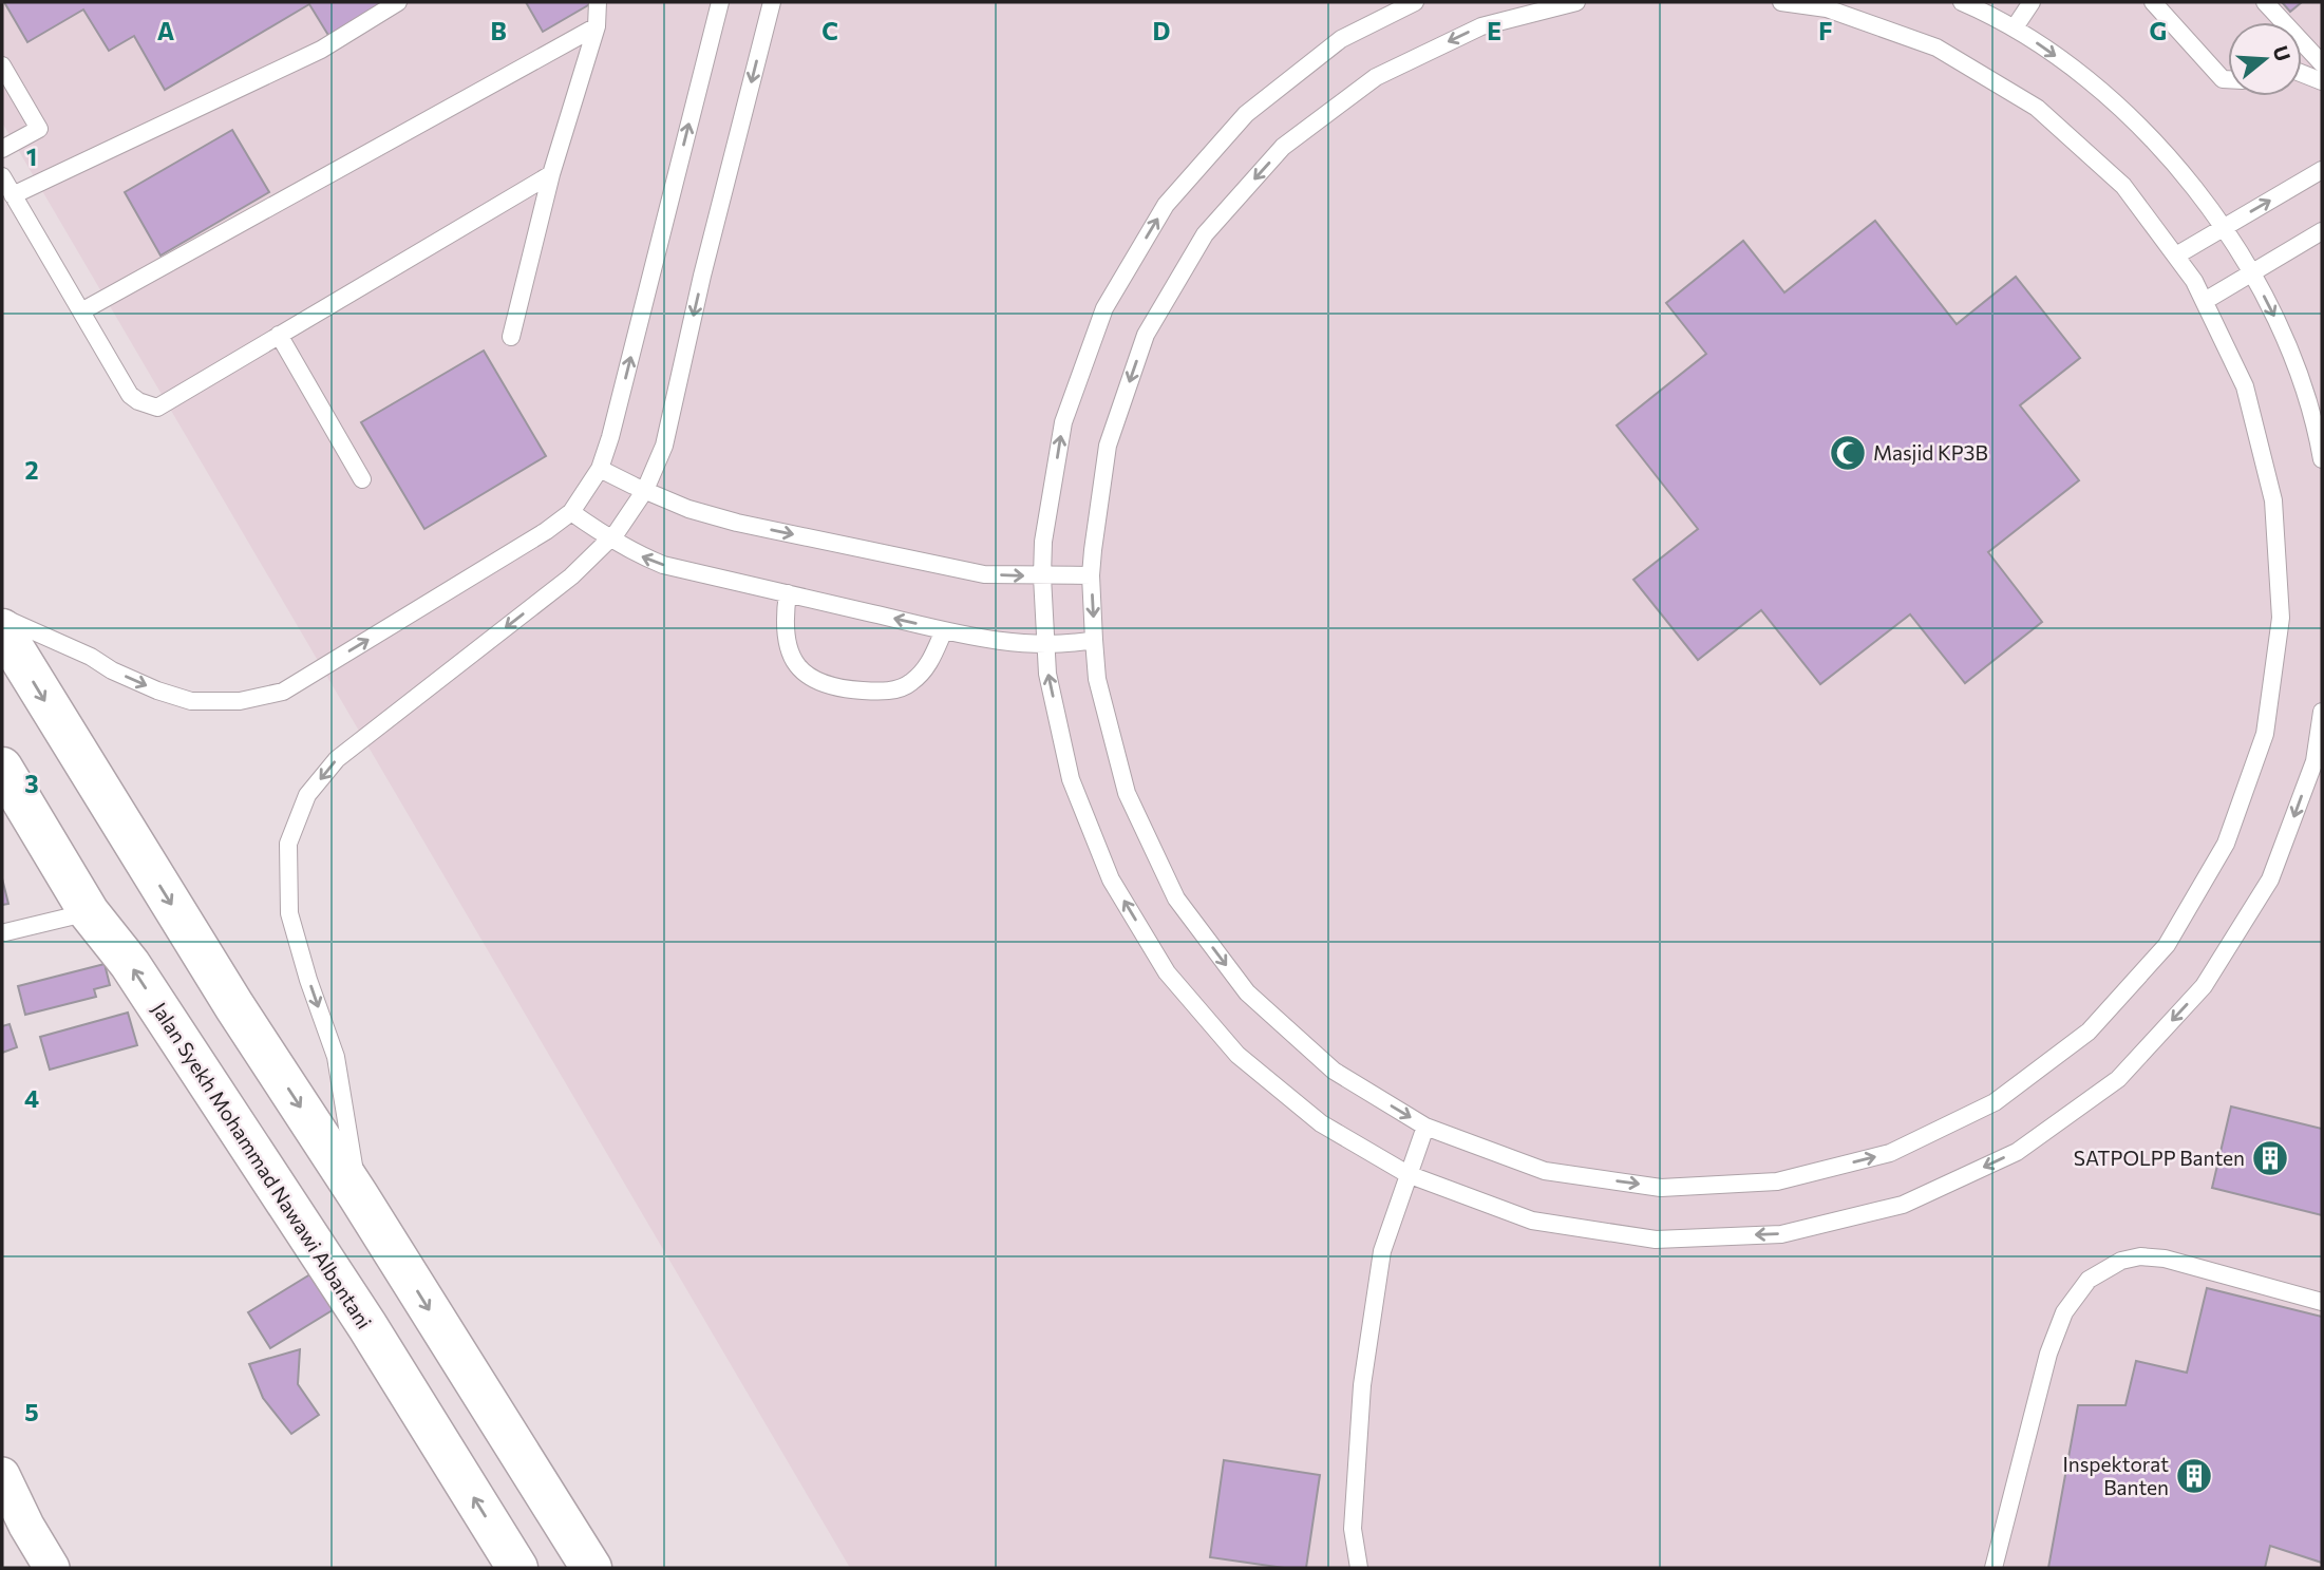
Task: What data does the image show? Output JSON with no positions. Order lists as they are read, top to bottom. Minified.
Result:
{"streets":{"main road":["Jalan Syekh Mohammad Nawawi Albantani"]},"places":{"mosque":["Masjid KP3B"],"building":["SATPOLPP Banten","Inspektorat Banten"]},"north":"right","grid":{"columns":["A","B","C","D","E","F","G"],"rows":["1","2","3","4","5"]}}
